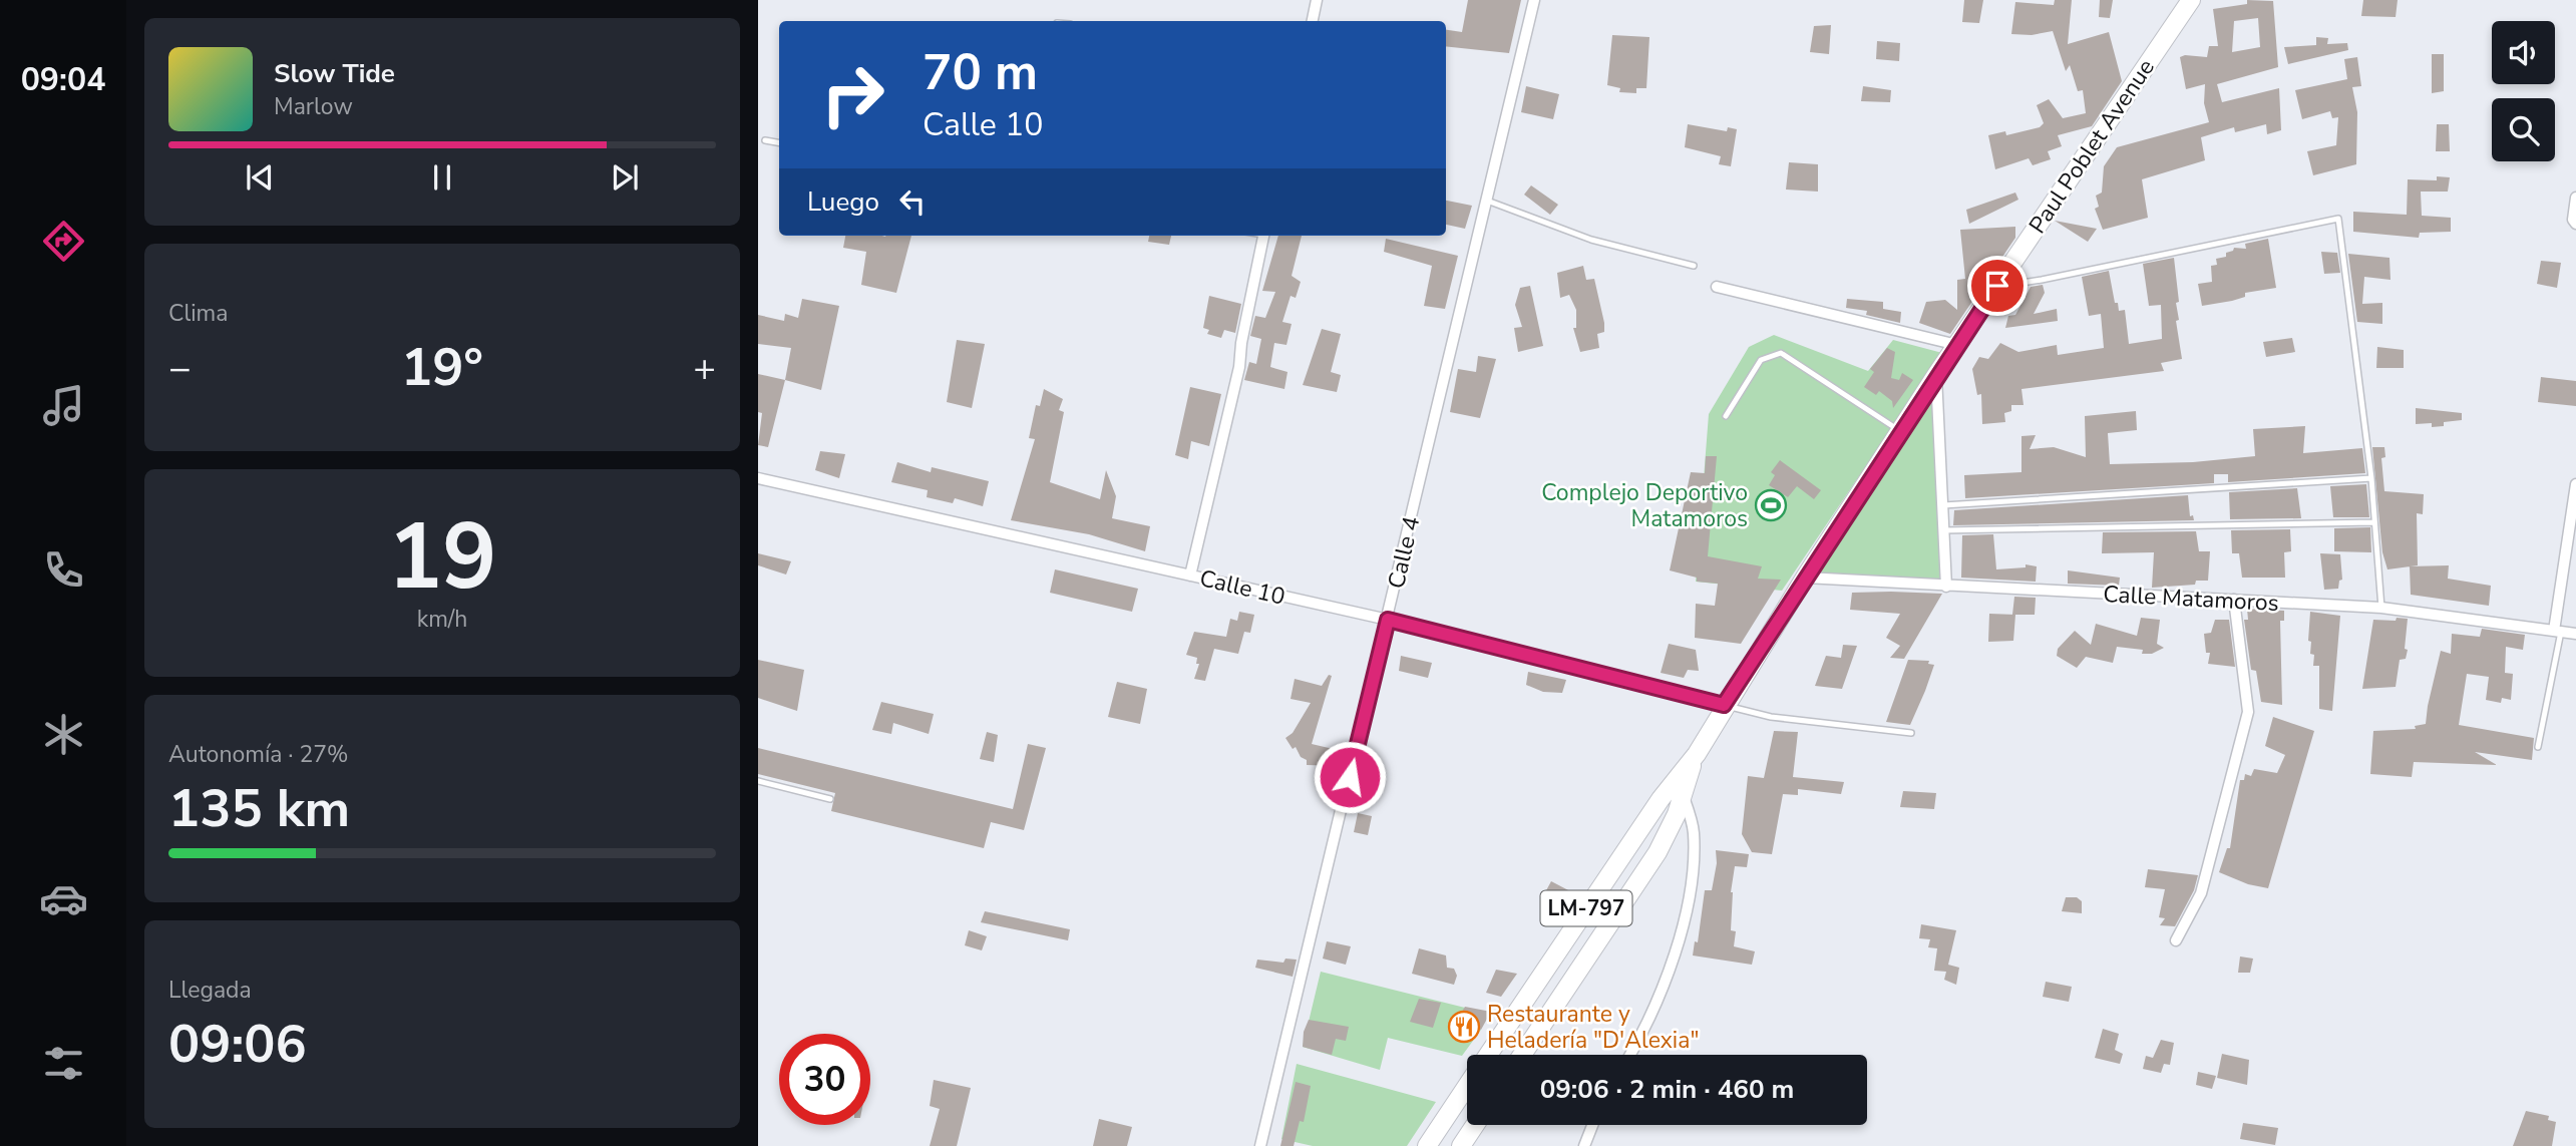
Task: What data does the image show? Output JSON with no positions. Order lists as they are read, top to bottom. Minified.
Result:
{"streets":{"main road":["Paul Poblet Avenue","LM-797"],"street":["Calle 4","Calle 10","Calle Matamoros"]},"crossings":[["Paul Poblet Avenue","Calle 10"],["Paul Poblet Avenue","Calle Matamoros"],["Calle 4","Calle 10"]],"places":{"sports":["Complejo Deportivo Matamoros"],"restaurant":["Restaurante y Heladería \"D'Alexia\""]},"page":{"tabs":"09:04","turn":["70 m","Calle 10"],"song":["Slow Tide","Marlow"],"then":"Luego","tile":["Clima",["19","km/h"],["Autonomía · 27%","135 km"],["Llegada","09:06"]],"heat":["−","19°","+"],"limit":"30","trip":"09:06 · 2 min · 460 m"}}
